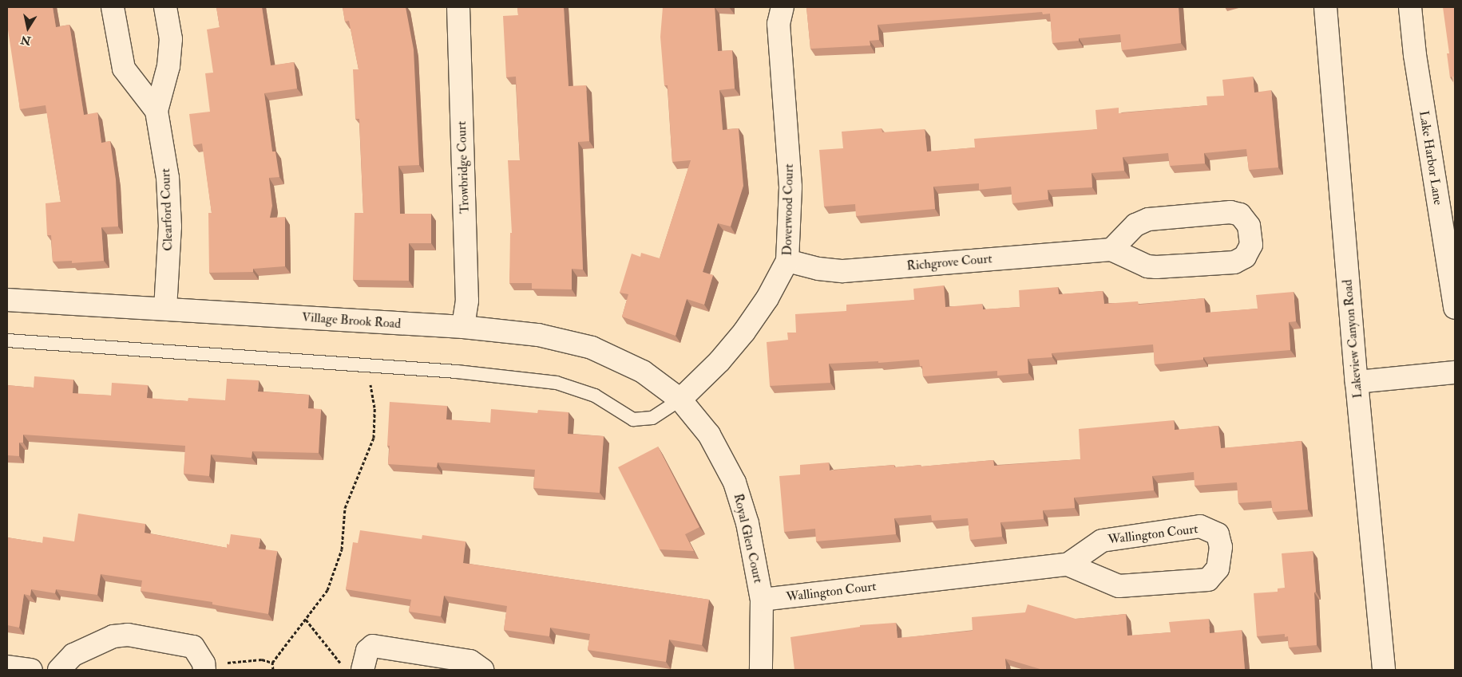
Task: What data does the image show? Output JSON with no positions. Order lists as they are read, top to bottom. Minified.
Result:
{"streets":{"street":["Lake Harbor Lane","Trowbridge Court","Clearford Court","Doverwood Court","Richgrove Court","Village Brook Road","Lakeview Canyon Road","Wallington Court","Royal Glen Court"]},"crossings":[["Trowbridge Court","Village Brook Road"],["Clearford Court","Village Brook Road"],["Doverwood Court","Richgrove Court"],["Doverwood Court","Village Brook Road"],["Doverwood Court","Royal Glen Court"],["Village Brook Road","Royal Glen Court"],["Wallington Court","Royal Glen Court"]],"north":"bottom"}
